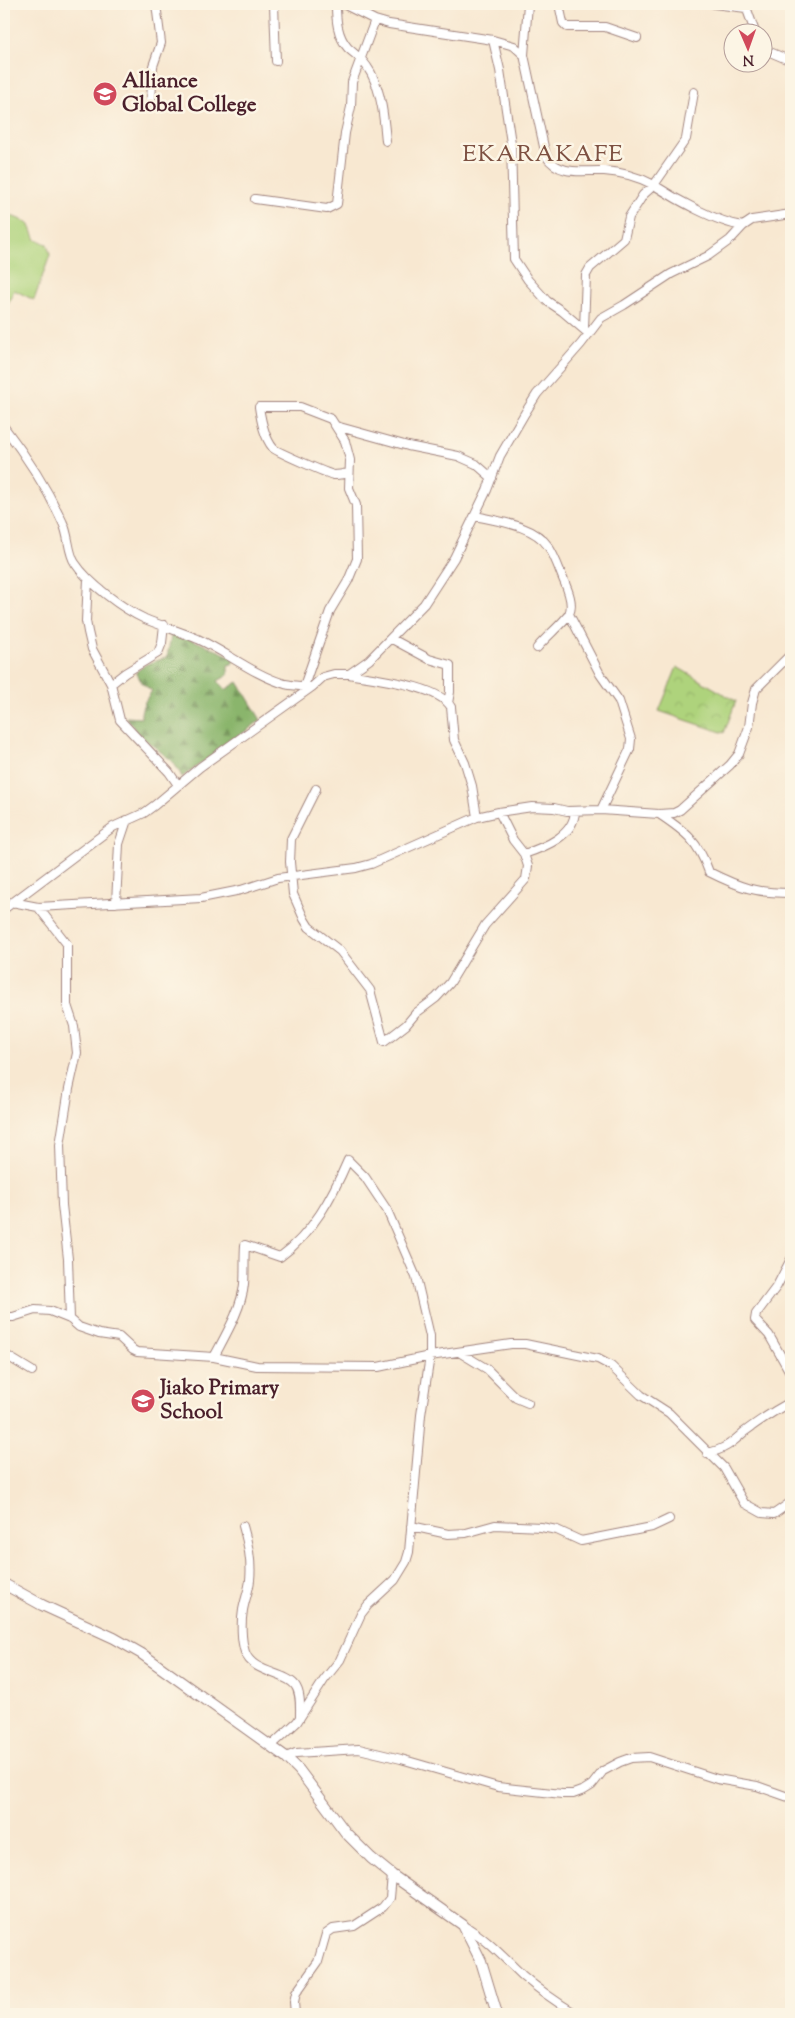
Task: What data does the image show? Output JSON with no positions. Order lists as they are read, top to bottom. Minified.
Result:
{"districts":["EKARAKAFE"],"places":{"school or university":["Alliance Global College","Jiako Primary School"]},"north":"bottom"}
